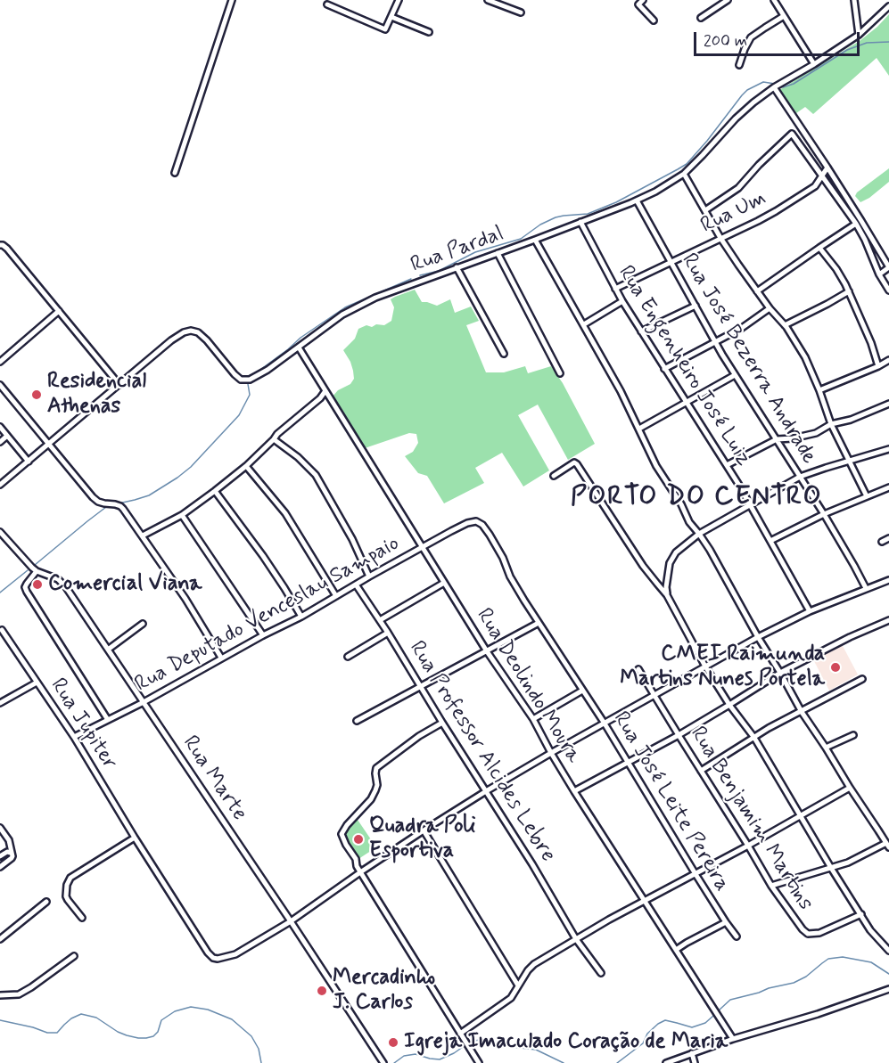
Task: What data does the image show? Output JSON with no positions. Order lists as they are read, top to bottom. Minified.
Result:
{"streets":{"street":["Rua Um","Rua Pardal","Rua José Bezerra Andrade","Rua Engenheiro José Luiz","Rua Deputado Venceslau Sampaio","Rua Deolindo Moura","Rua Jupiter","Rua Professor Alcides Lebre","Rua Marte","Rua José Leite Pereira","Rua Benjamim Martins"]},"crossings":[["Rua Um","Rua José Bezerra Andrade"],["Rua Um","Rua Engenheiro José Luiz"],["Rua Pardal","Rua José Bezerra Andrade"],["Rua Pardal","Rua Engenheiro José Luiz"],["Rua Pardal","Rua Deolindo Moura"],["Rua Deputado Venceslau Sampaio","Rua Deolindo Moura"],["Rua Deputado Venceslau Sampaio","Rua Jupiter"],["Rua Deputado Venceslau Sampaio","Rua Professor Alcides Lebre"],["Rua Deputado Venceslau Sampaio","Rua Marte"],["Rua Deputado Venceslau Sampaio","Rua José Leite Pereira"],["Rua Jupiter","Rua Marte"]],"districts":["PORTO DO CENTRO"],"places":["Residencial Athenas","Comercial Viana","CMEI Raimunda Martins Nunes Portela","Quadra Poli Esportiva","Mercadinho J. Carlos","Igreja Imaculado Coração de Maria"],"scale_bar":"200 m"}
